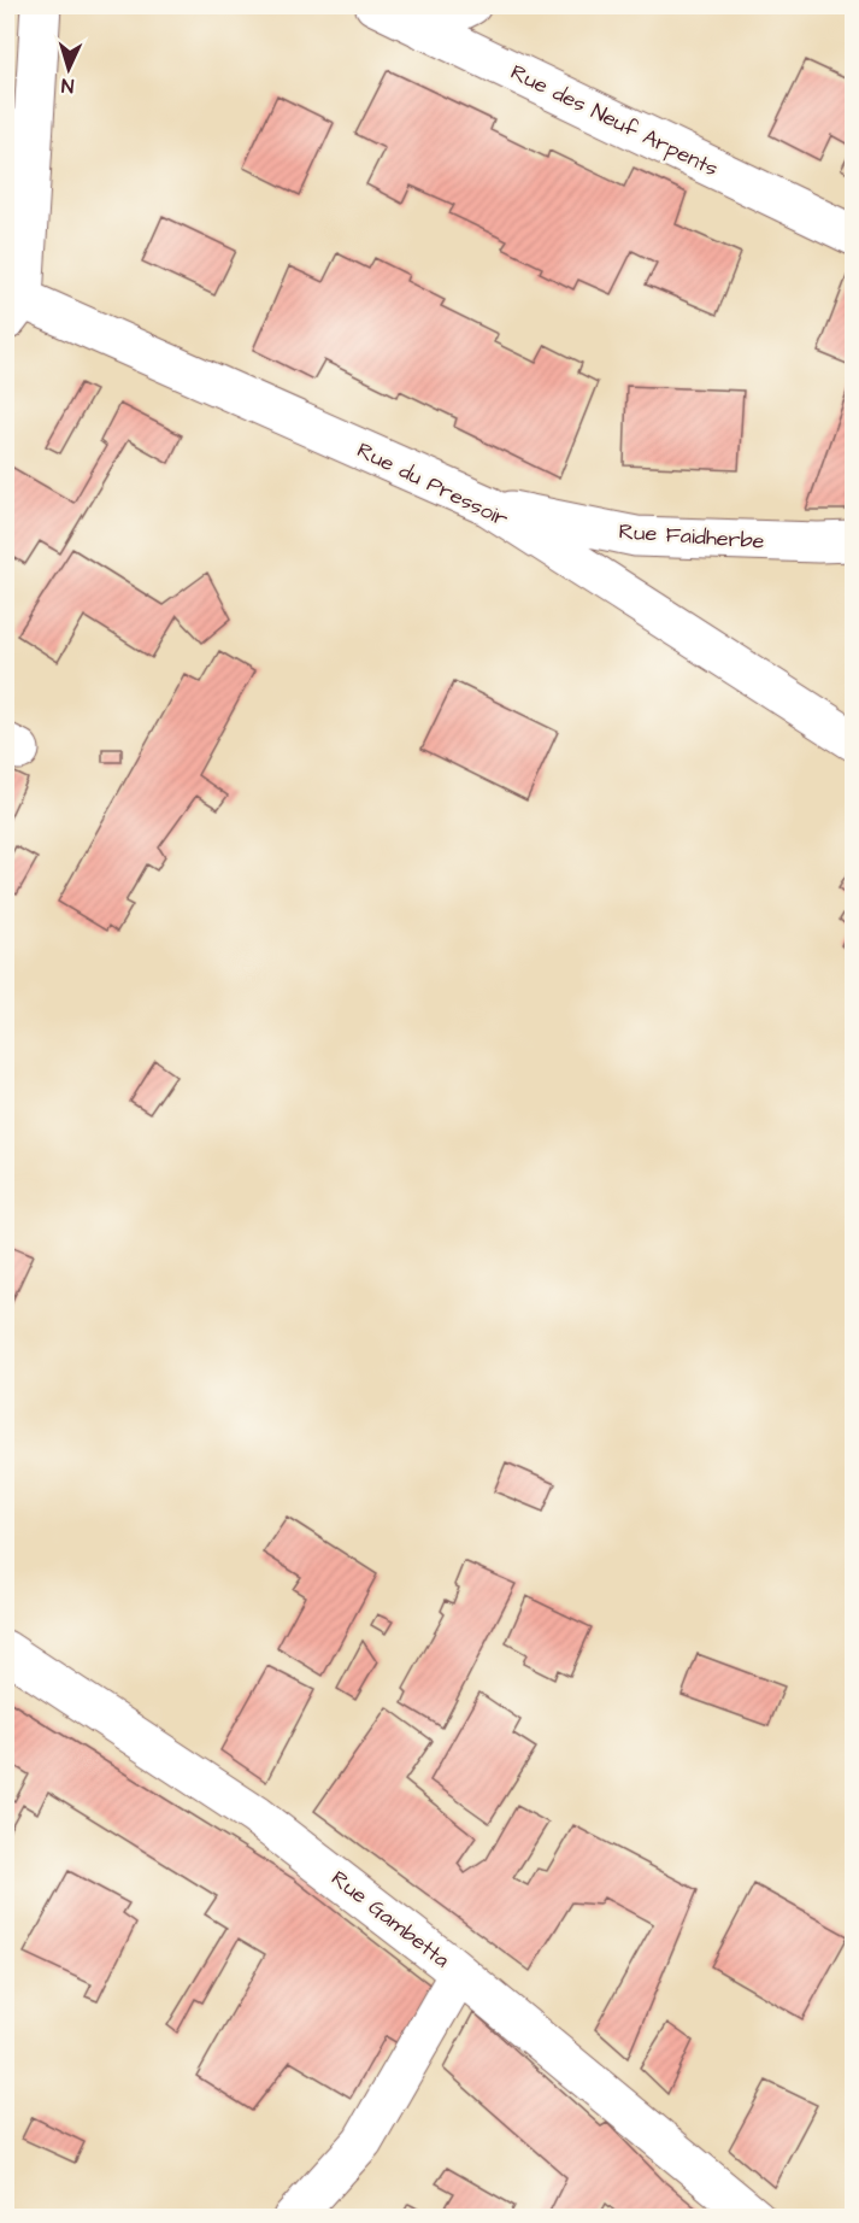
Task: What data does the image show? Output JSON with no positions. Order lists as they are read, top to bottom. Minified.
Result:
{"streets":{"street":["Rue des Neuf Arpents","Rue du Pressoir","Rue Faidherbe","Rue Gambetta"]},"crossings":[["Rue du Pressoir","Rue Faidherbe"]],"north":"bottom"}
